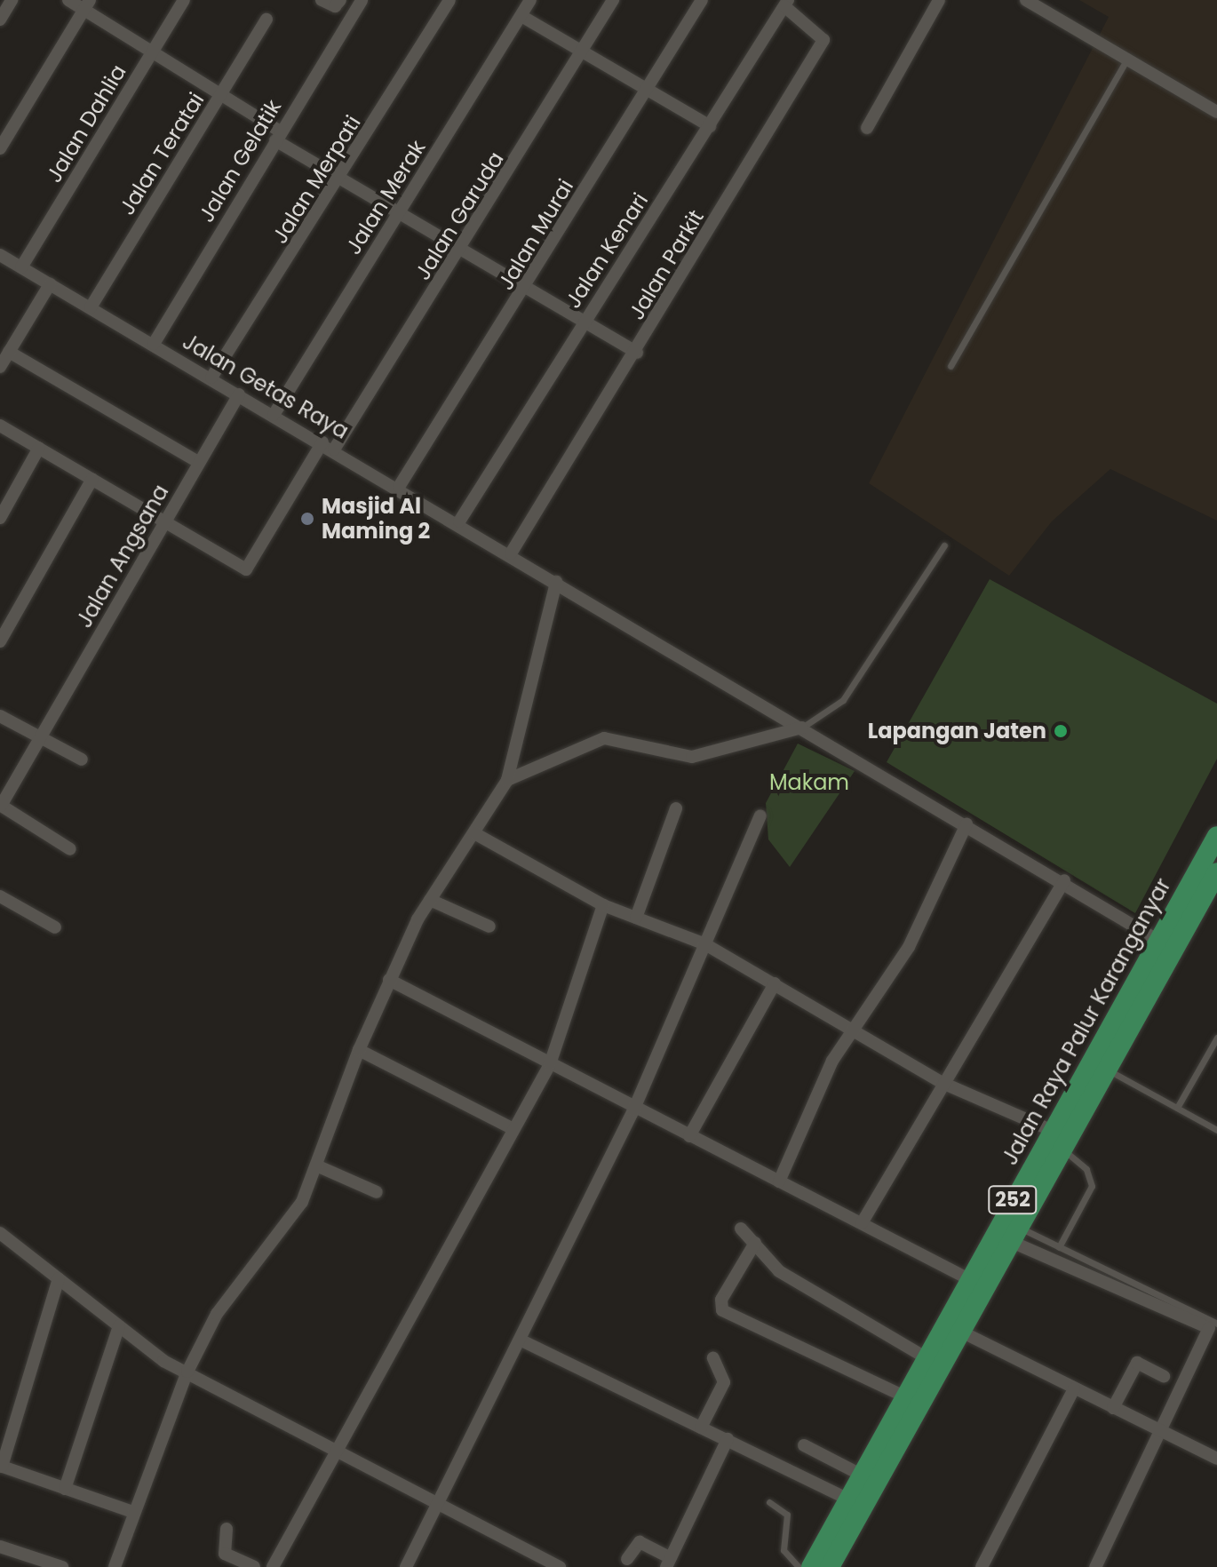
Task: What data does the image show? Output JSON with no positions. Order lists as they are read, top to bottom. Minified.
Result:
{"streets":{"main road":["Jalan Raya Palur Karanganyar","252"],"street":["Jalan Dahlia","Jalan Teratai","Jalan Gelatik","Jalan Merpati","Jalan Merak","Jalan Garuda","Jalan Murai","Jalan Kenari","Jalan Parkit","Jalan Getas Raya","Jalan Angsana"]},"crossings":[["Jalan Dahlia","Jalan Getas Raya"],["Jalan Teratai","Jalan Getas Raya"],["Jalan Gelatik","Jalan Getas Raya"],["Jalan Merpati","Jalan Getas Raya"],["Jalan Merak","Jalan Getas Raya"],["Jalan Garuda","Jalan Getas Raya"],["Jalan Murai","Jalan Getas Raya"],["Jalan Kenari","Jalan Parkit"],["Jalan Kenari","Jalan Getas Raya"],["Jalan Parkit","Jalan Getas Raya"],["Jalan Getas Raya","Jalan Angsana"],["Jalan Getas Raya","Jalan Raya Palur Karanganyar"]],"parks":["Makam"],"places":["Masjid Al Maming 2","Lapangan Jaten"]}
